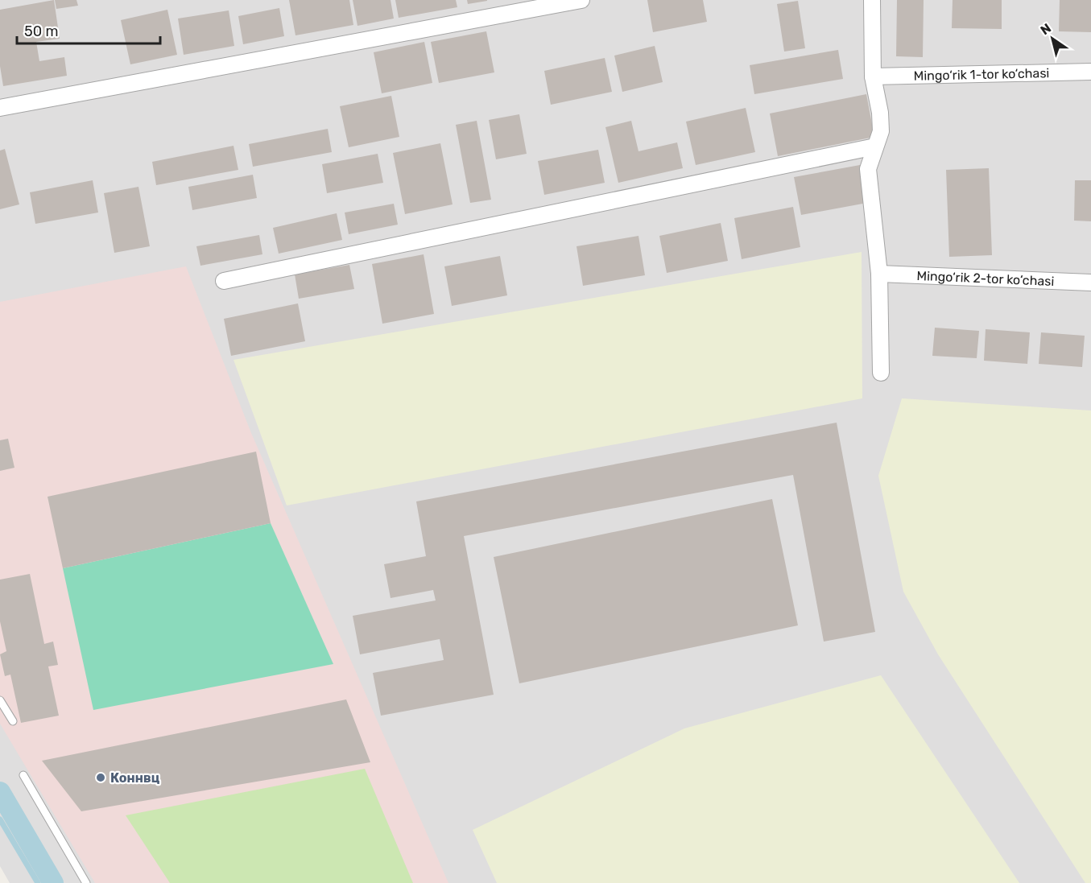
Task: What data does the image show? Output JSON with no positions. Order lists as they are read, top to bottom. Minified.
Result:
{"streets":{"street":["Mingo‘rik 1-tor ko‘chasi","Mingo‘rik 2-tor ko‘chasi"]},"places":["Коннвц"],"scale_bar":"50 m","north":"top left"}
